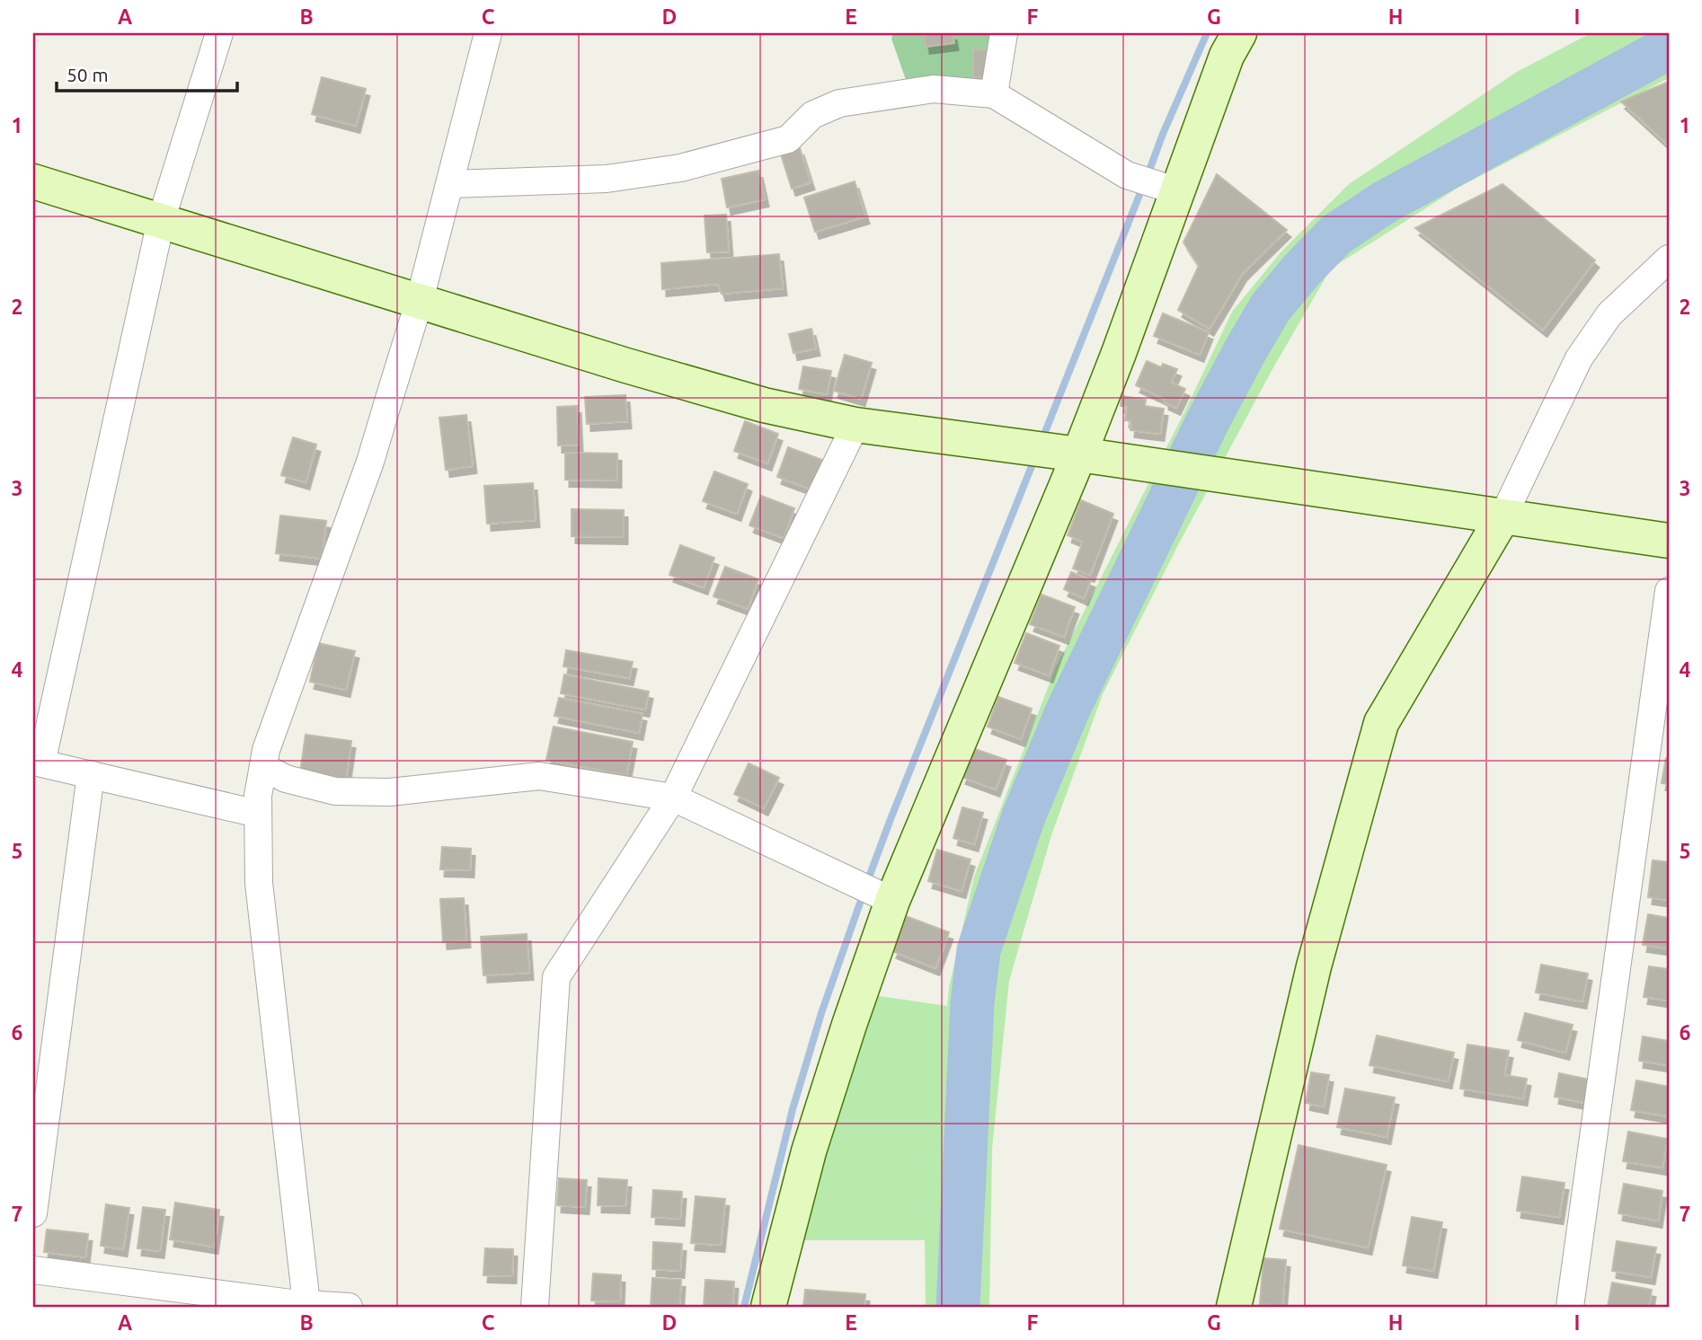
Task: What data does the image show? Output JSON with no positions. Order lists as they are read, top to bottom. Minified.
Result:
{"scale_bar":"50 m","grid":{"columns":["A","B","C","D","E","F","G","H","I"],"rows":["1","2","3","4","5","6","7"]}}
